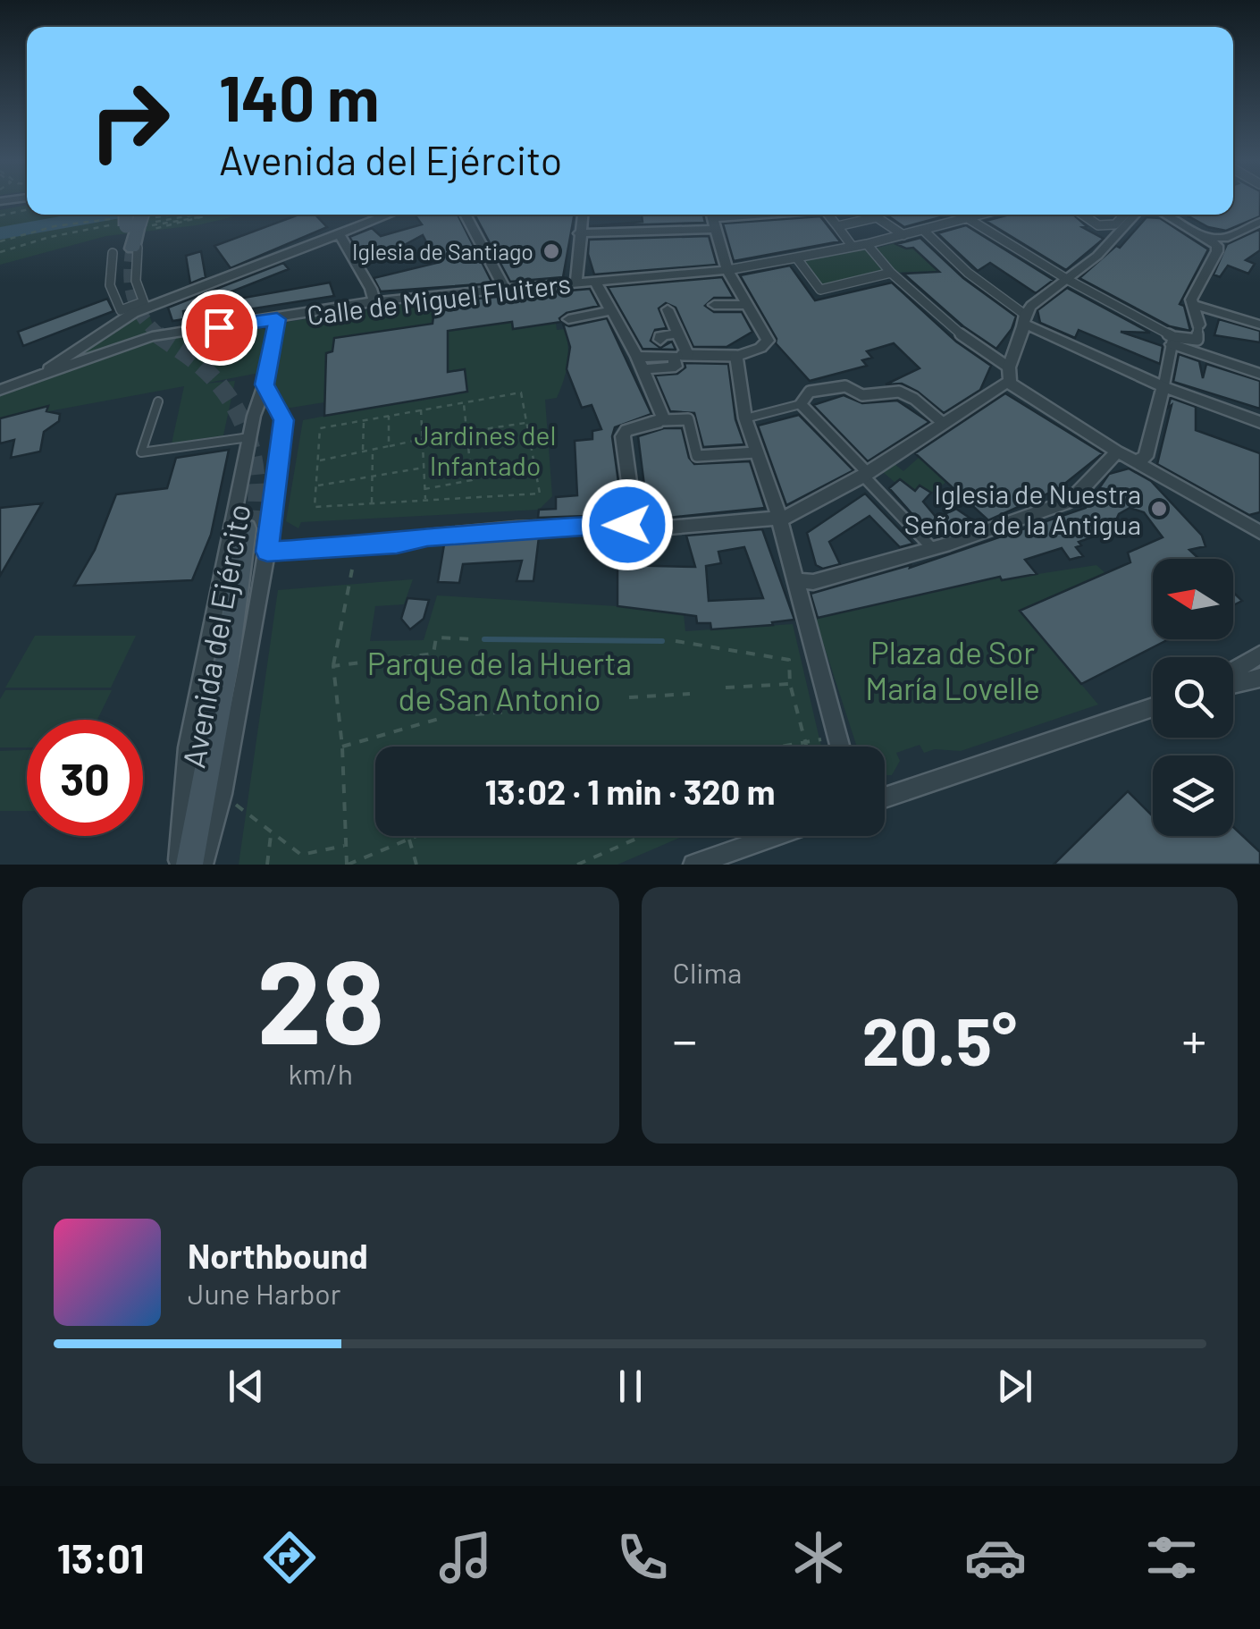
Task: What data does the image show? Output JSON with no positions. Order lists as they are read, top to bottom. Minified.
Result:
{"streets":{"main road":["Avenida del Ejército"],"street":["Calle de Miguel Fluiters"]},"crossings":[["Calle de Miguel Fluiters","Avenida del Ejército"]],"parks":["Jardines del Infantado","Plaza de Sor María Lovelle","Parque de la Huerta de San Antonio"],"places":["Iglesia de Santiago","Iglesia de Nuestra Señora de la Antigua"],"north":"left","page":{"turn":["140 m","Avenida del Ejército"],"limit":"30","trip":"13:02 · 1 min · 320 m","tile":[["28","km/h"],"Clima"],"heat":["−","20.5°","+"],"song":["Northbound","June Harbor"],"tabs":"13:01"}}
